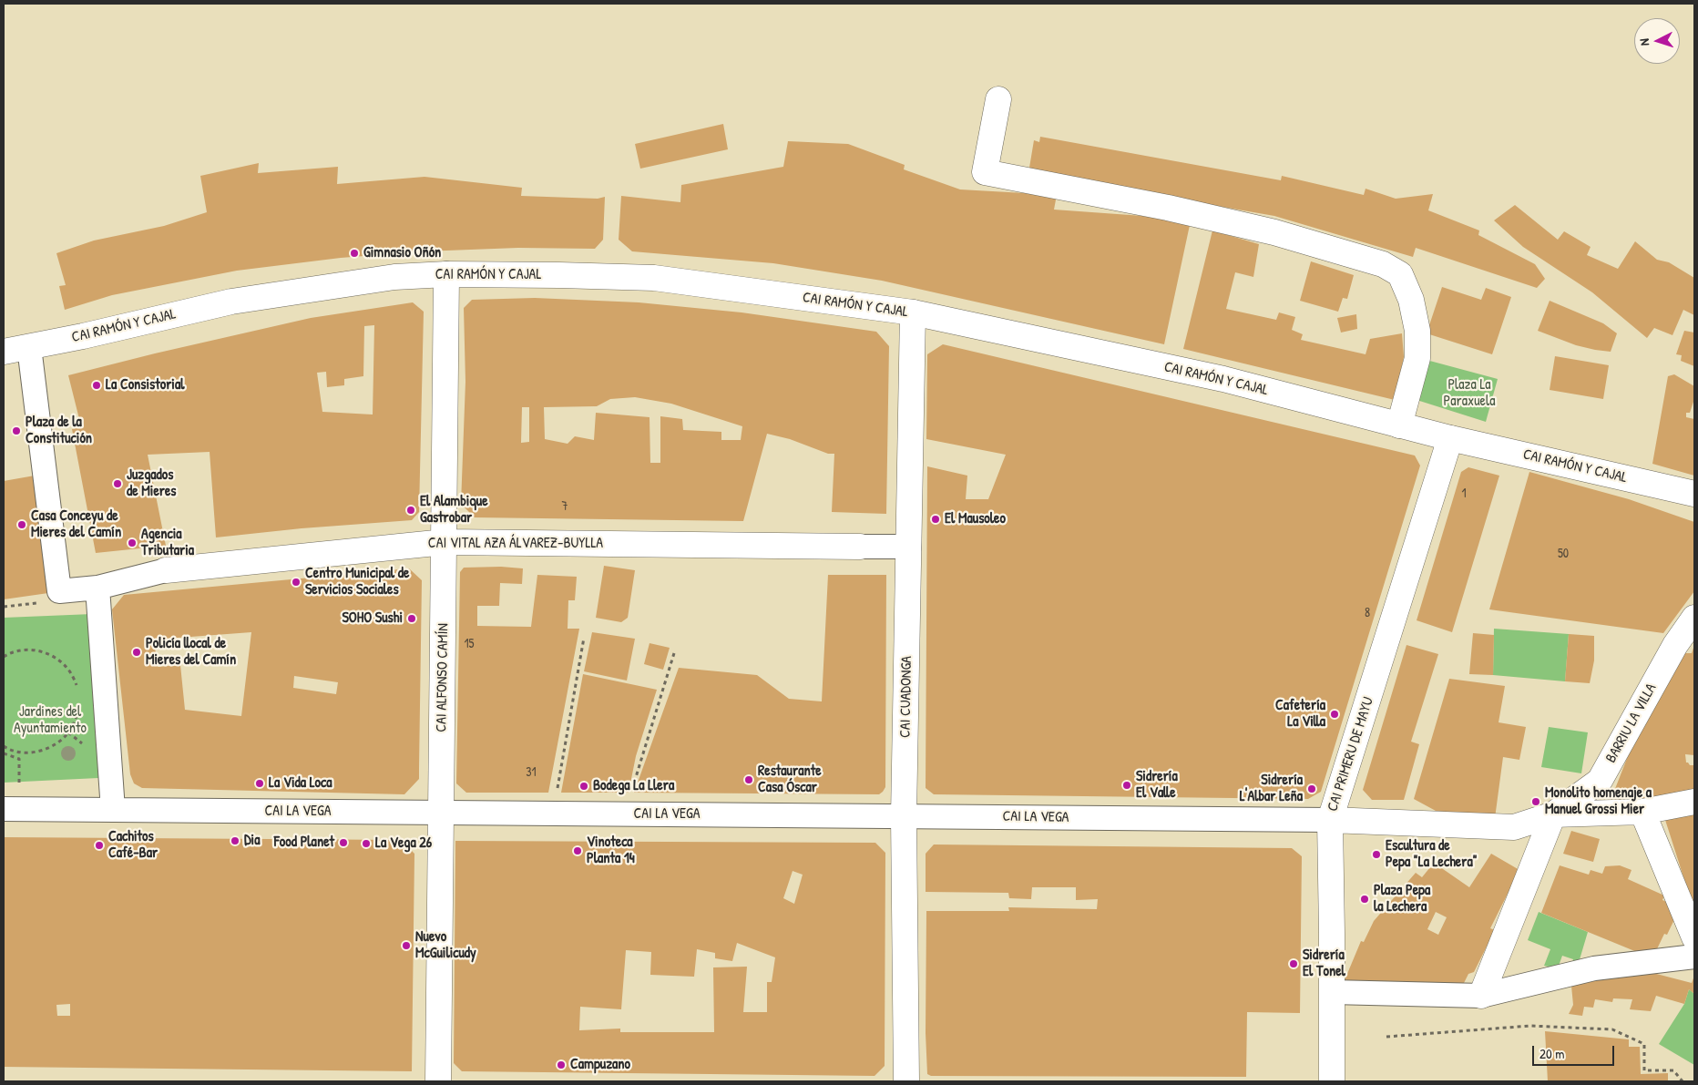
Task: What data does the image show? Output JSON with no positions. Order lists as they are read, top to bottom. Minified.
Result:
{"streets":{"street":["CAI RAMÓN Y CAJAL","CAI VITAL AZA ÁLVAREZ-BUYLLA","CAI ALFONSO CAMÍN","CAI CUADONGA","BARRIU LA VILLA","CAI PRIMERU DE MAYU","CAI LA VEGA"]},"crossings":[["CAI RAMÓN Y CAJAL","CAI VITAL AZA ÁLVAREZ-BUYLLA"],["CAI RAMÓN Y CAJAL","CAI ALFONSO CAMÍN"],["CAI RAMÓN Y CAJAL","CAI CUADONGA"],["CAI RAMÓN Y CAJAL","CAI PRIMERU DE MAYU"],["CAI VITAL AZA ÁLVAREZ-BUYLLA","CAI ALFONSO CAMÍN"],["CAI VITAL AZA ÁLVAREZ-BUYLLA","CAI CUADONGA"],["CAI ALFONSO CAMÍN","CAI LA VEGA"],["CAI CUADONGA","CAI LA VEGA"],["BARRIU LA VILLA","CAI PRIMERU DE MAYU"],["BARRIU LA VILLA","CAI LA VEGA"],["CAI PRIMERU DE MAYU","CAI LA VEGA"]],"parks":["Plaza La Paraxuela","Jardines del Ayuntamiento"],"places":["Gimnasio Oñón","La Consistorial","Plaza de la Constitución","Juzgados de Mieres","El Alambique Gastrobar","El Mausoleo","Casa Conceyu de Mieres del Camín","Agencia Tributaria","Centro Municipal de Servicios Sociales","SOHO Sushi","Policía llocal de Mieres del Camín","Cafetería La Villa","Restaurante Casa Óscar","La Vida Loca","Sidrería El Valle","Bodega La Llera","Sidrería L'Albar Leña","Monolito homenaje a Manuel Grossi Mier","Dia","Food Planet","La Vega 26","Cachitos Café-Bar","Vinoteca Planta 14","Escultura de Pepa \"La Lechera\"","Plaza Pepa la Lechera","Nuevo McGuilicudy","Sidrería El Tonel","Campuzano"],"house_numbers":["1","7","50","8","15","31"],"scale_bar":"20 m","north":"left"}
